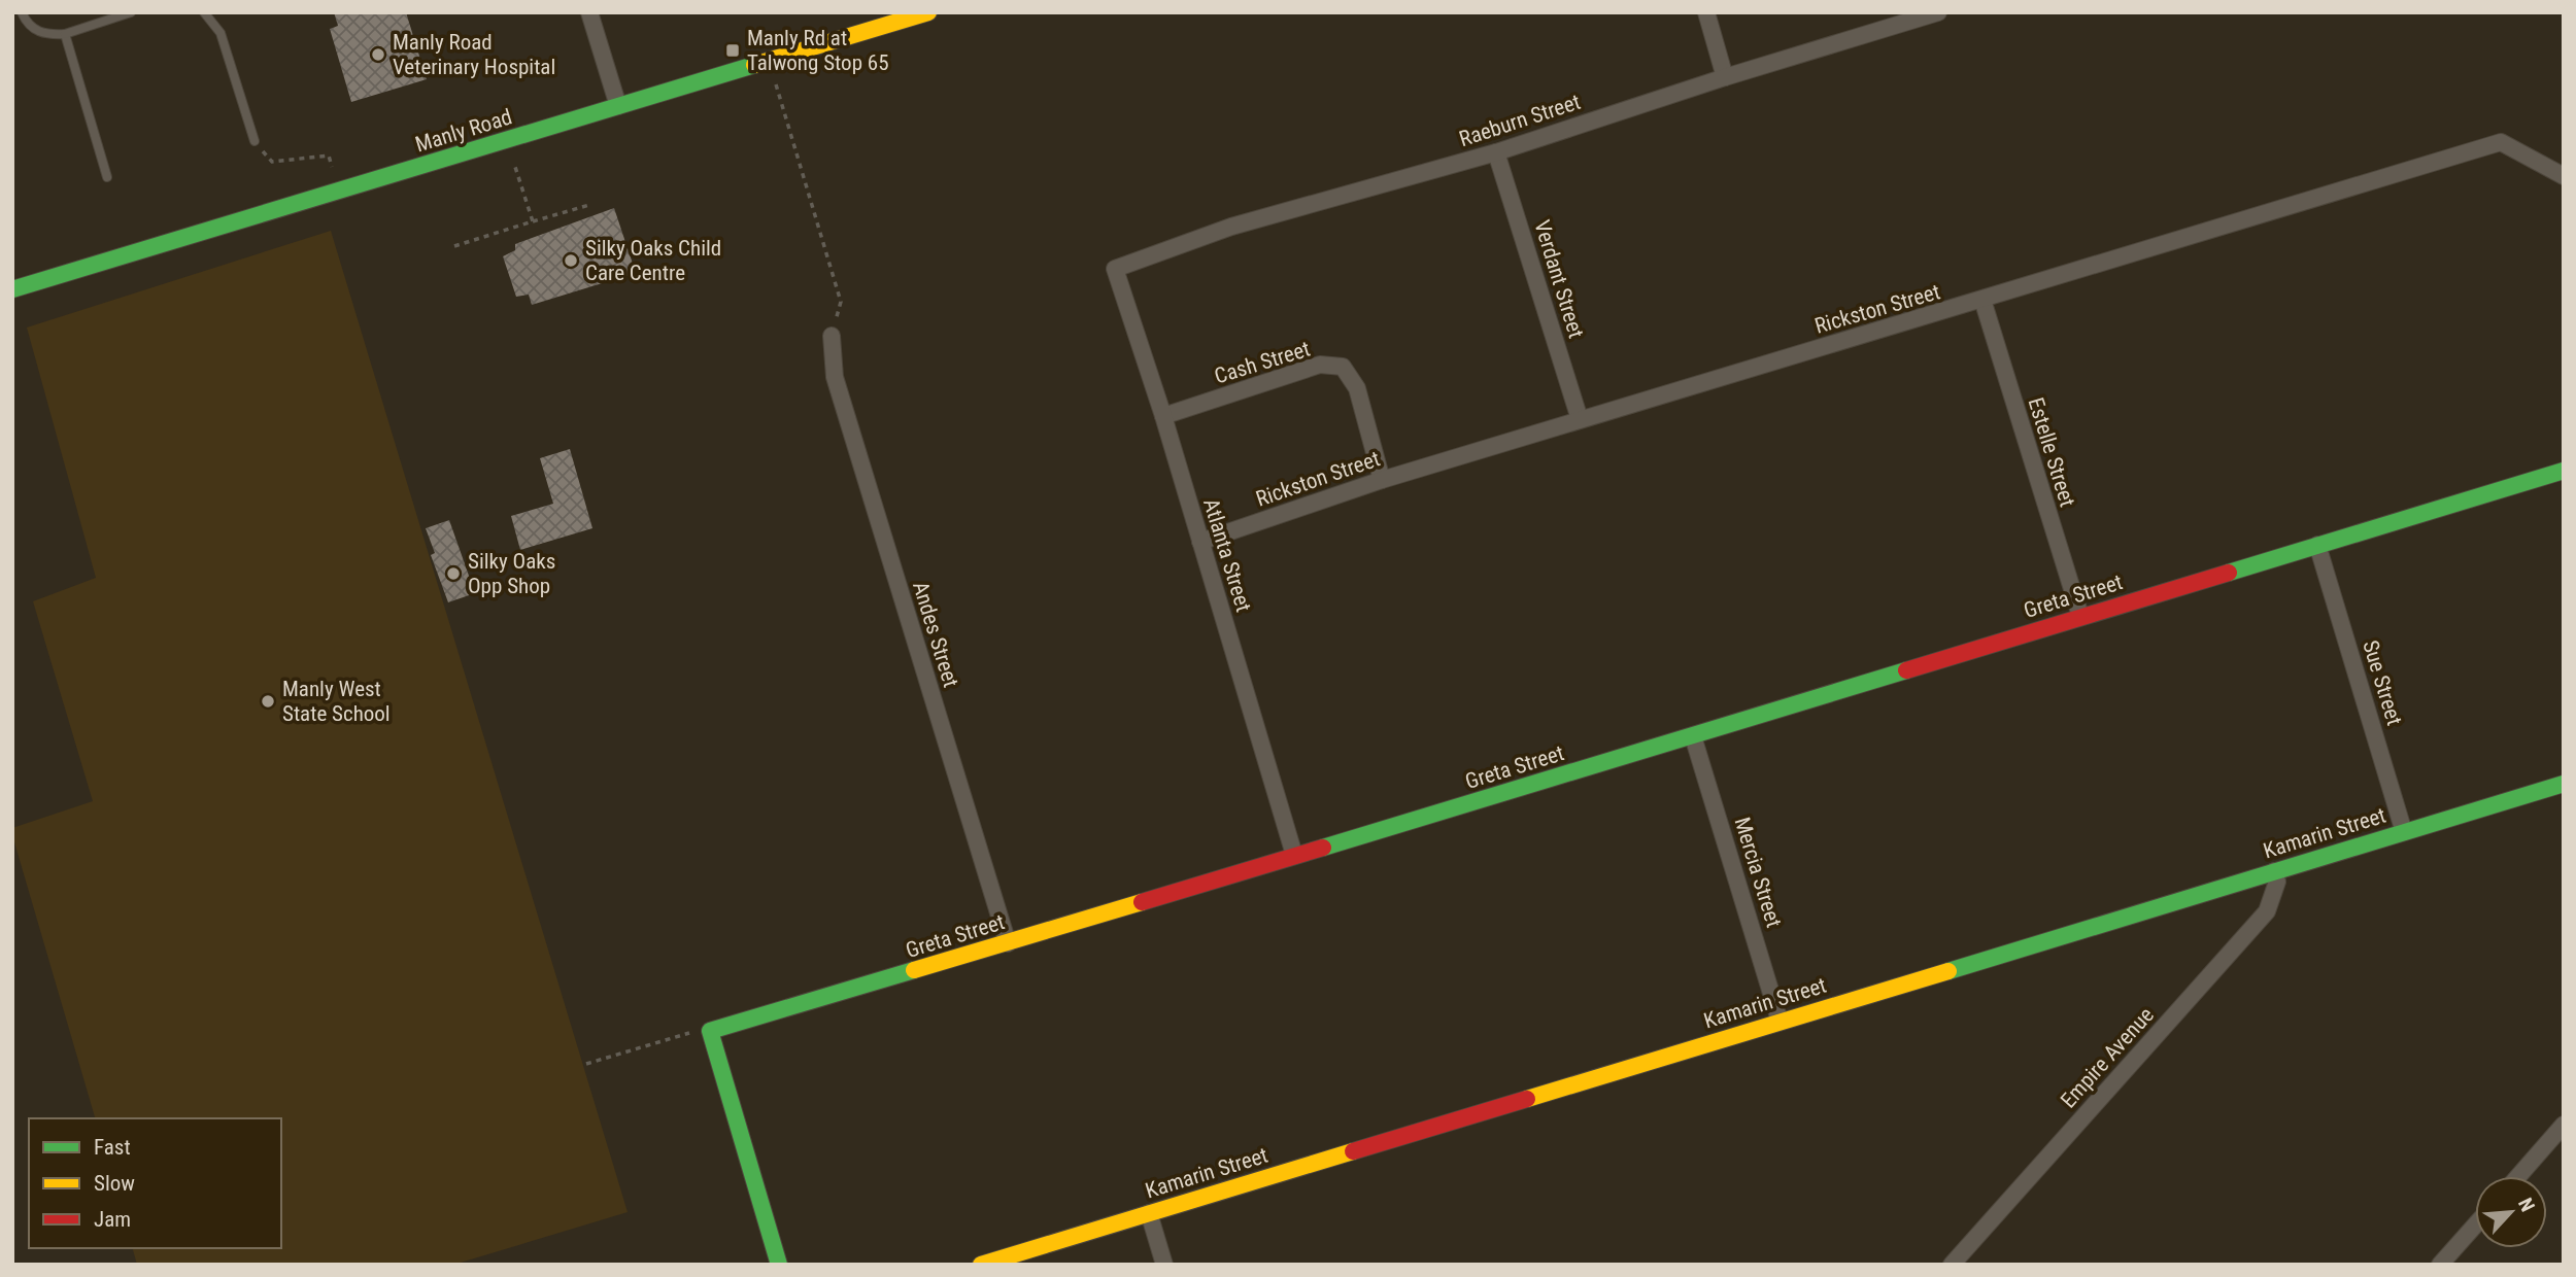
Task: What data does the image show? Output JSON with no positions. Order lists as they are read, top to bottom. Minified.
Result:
{"streets":{"street":["Raeburn Street","Manly Road","Verdant Street","Rickston Street","Cash Street","Estelle Street","Atlanta Street","Greta Street","Andes Street","Sue Street","Kamarin Street","Mercia Street","Empire Avenue"]},"crossings":[["Raeburn Street","Verdant Street"],["Raeburn Street","Atlanta Street"],["Verdant Street","Rickston Street"],["Rickston Street","Cash Street"],["Rickston Street","Estelle Street"],["Rickston Street","Atlanta Street"],["Cash Street","Atlanta Street"],["Estelle Street","Greta Street"],["Atlanta Street","Greta Street"],["Greta Street","Andes Street"],["Greta Street","Sue Street"],["Greta Street","Mercia Street"],["Sue Street","Kamarin Street"],["Kamarin Street","Mercia Street"],["Kamarin Street","Empire Avenue"]],"places":{"transit":["Manly Rd at Talwong Stop 65"],"other":["Manly Road Veterinary Hospital","Silky Oaks Child Care Centre","Silky Oaks Opp Shop","Manly West State School"]},"legend":["Fast","Slow","Jam"],"north":"top right"}
